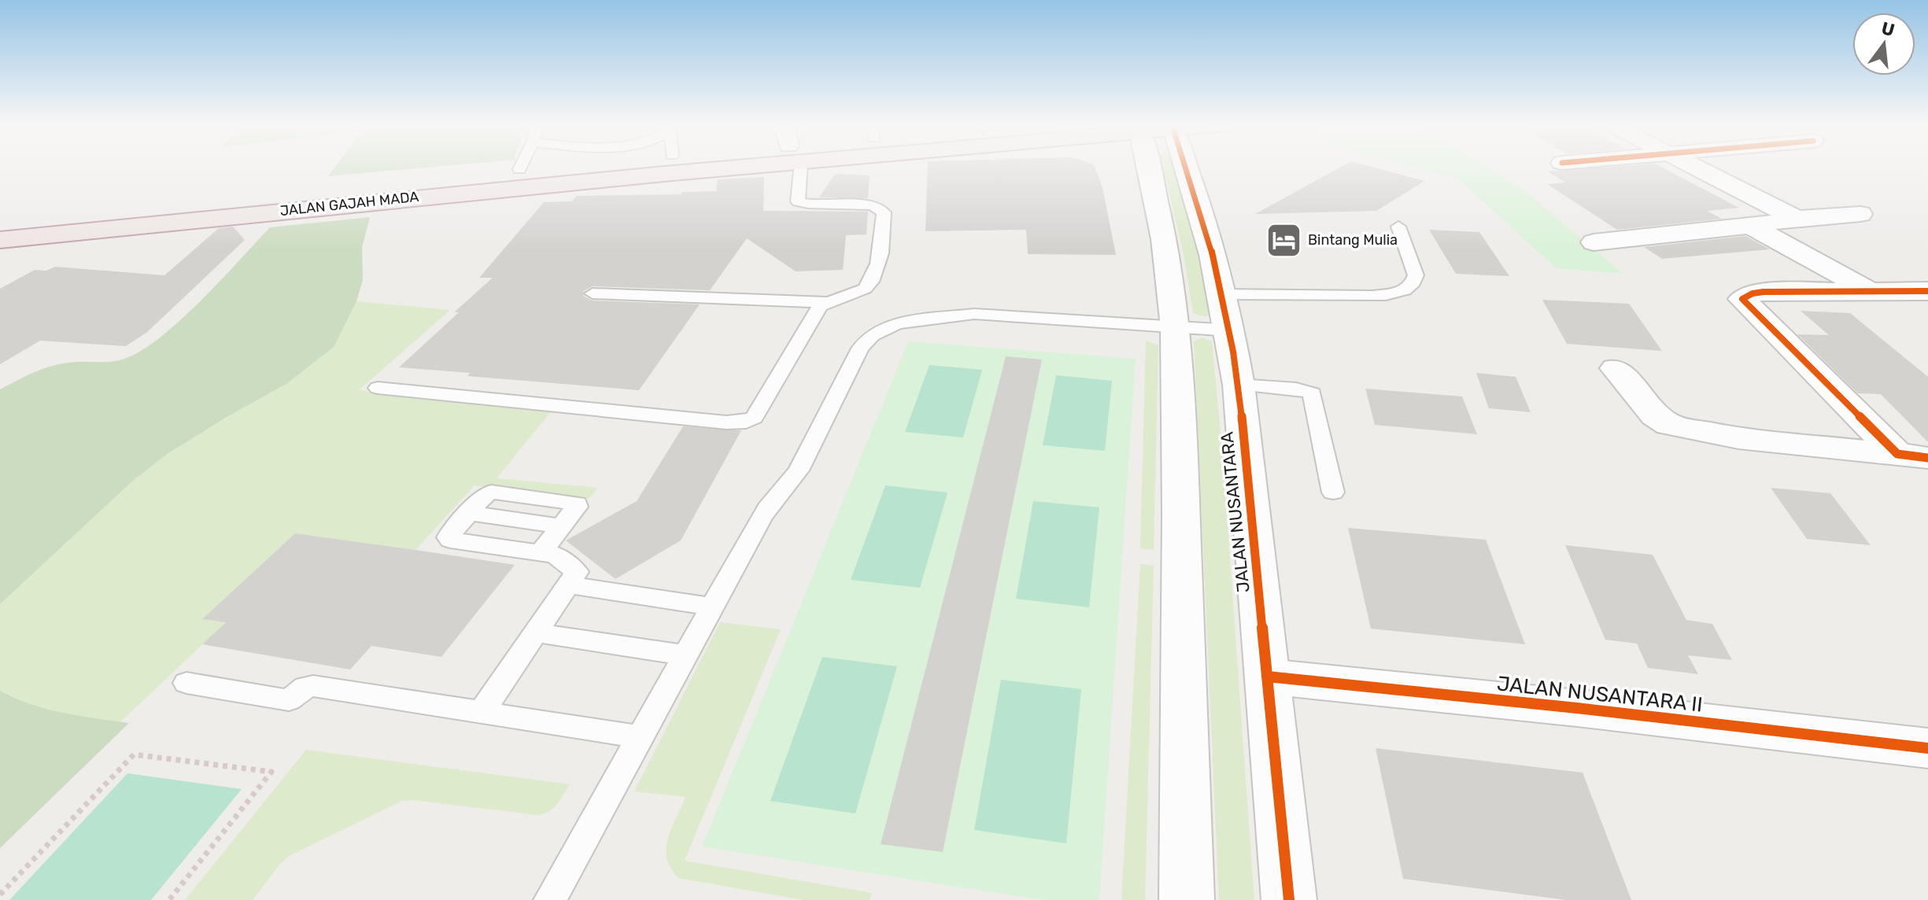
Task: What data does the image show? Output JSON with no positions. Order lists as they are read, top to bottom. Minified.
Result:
{"streets":{"highway":["JALAN GAJAH MADA"],"street":["JALAN NUSANTARA","JALAN NUSANTARA II"]},"crossings":[["JALAN NUSANTARA","JALAN NUSANTARA II"]],"places":{"hotel":["Bintang Mulia"]},"north":"top"}
